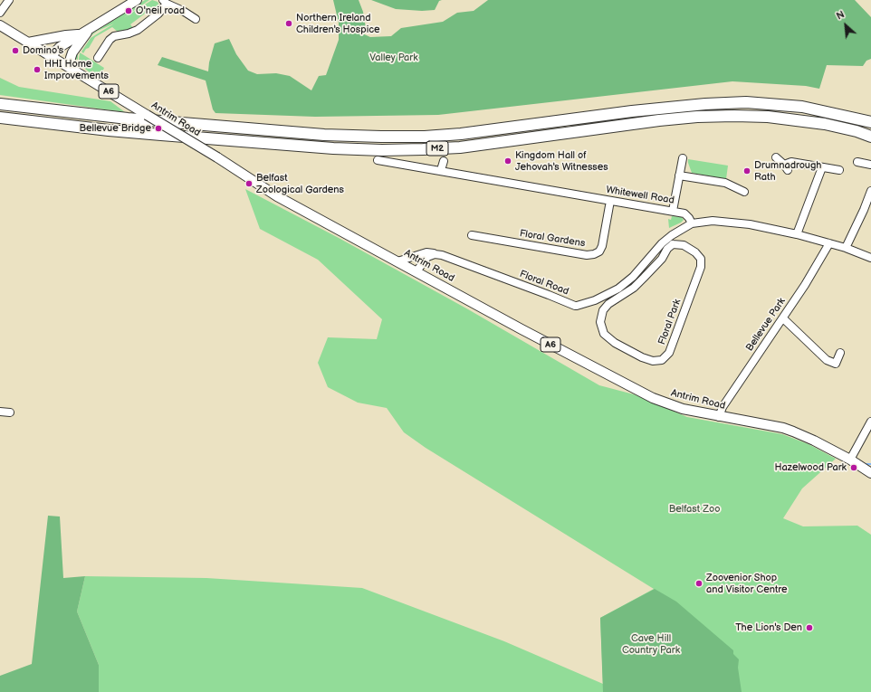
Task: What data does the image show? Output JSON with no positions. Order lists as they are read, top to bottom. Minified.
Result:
{"streets":{"highway":["M2"],"main road":["A6","Antrim Road"],"street":["Whitewell Road","Floral Gardens","Floral Road","Floral Park","Bellevue Park"]},"crossings":[["Antrim Road","Bellevue Park"],["Whitewell Road","Floral Gardens"],["Whitewell Road","Floral Road"]],"parks":["Valley Park","Belfast Zoo","Cave Hill Country Park"],"places":["O'neil road","Northern Ireland Children's Hospice","Domino's","HHI Home Improvements","Bellevue Bridge","Kingdom Hall of Jehovah's Witnesses","Drumnadrough Rath","Belfast Zoological Gardens","Hazelwood Park","Zoovenior Shop and Visitor Centre","The Lion's Den"],"north":"top left"}
